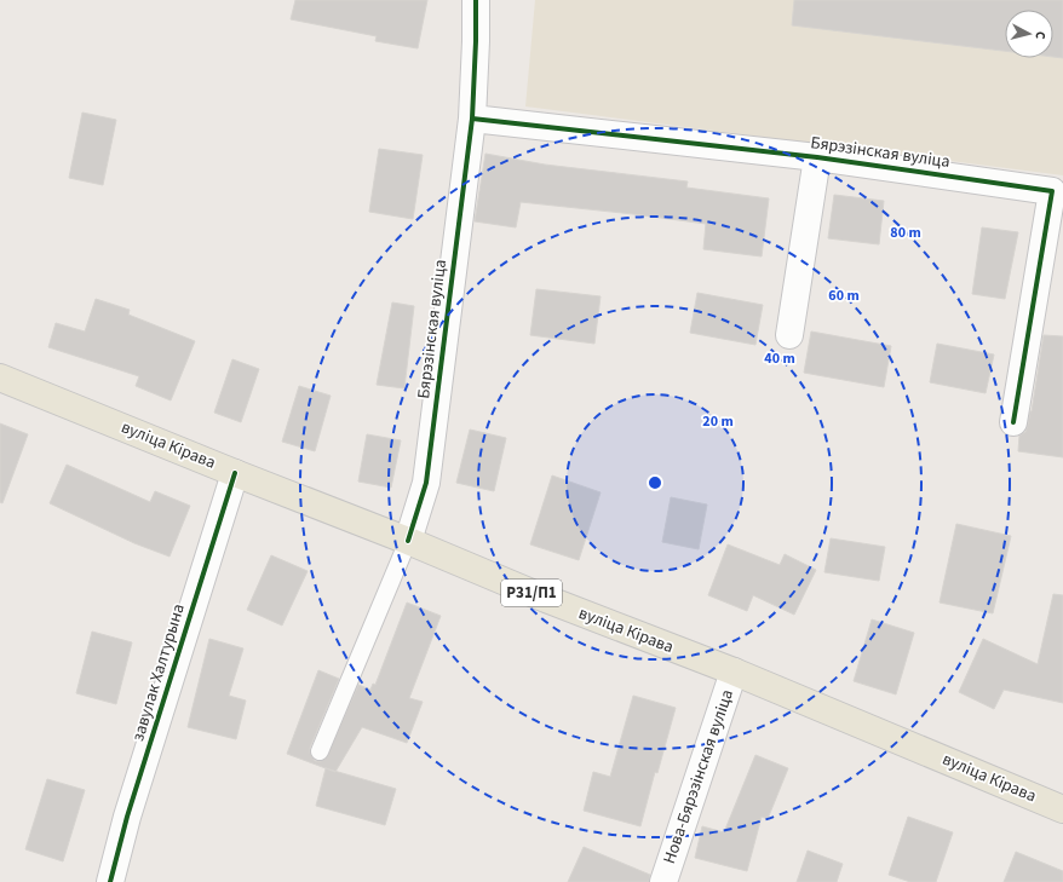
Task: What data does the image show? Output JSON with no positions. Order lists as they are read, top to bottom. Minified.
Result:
{"streets":{"main road":["вуліца Кірава","Р31/П1"],"street":["Бярэзінская вуліца","завулак Халтурына","Нова-Бярэзінская вуліца"]},"crossings":[["Бярэзінская вуліца","вуліца Кірава"],["вуліца Кірава","завулак Халтурына"],["вуліца Кірава","Нова-Бярэзінская вуліца"]],"north":"right","rings":["80 m","60 m","40 m","20 m"]}
